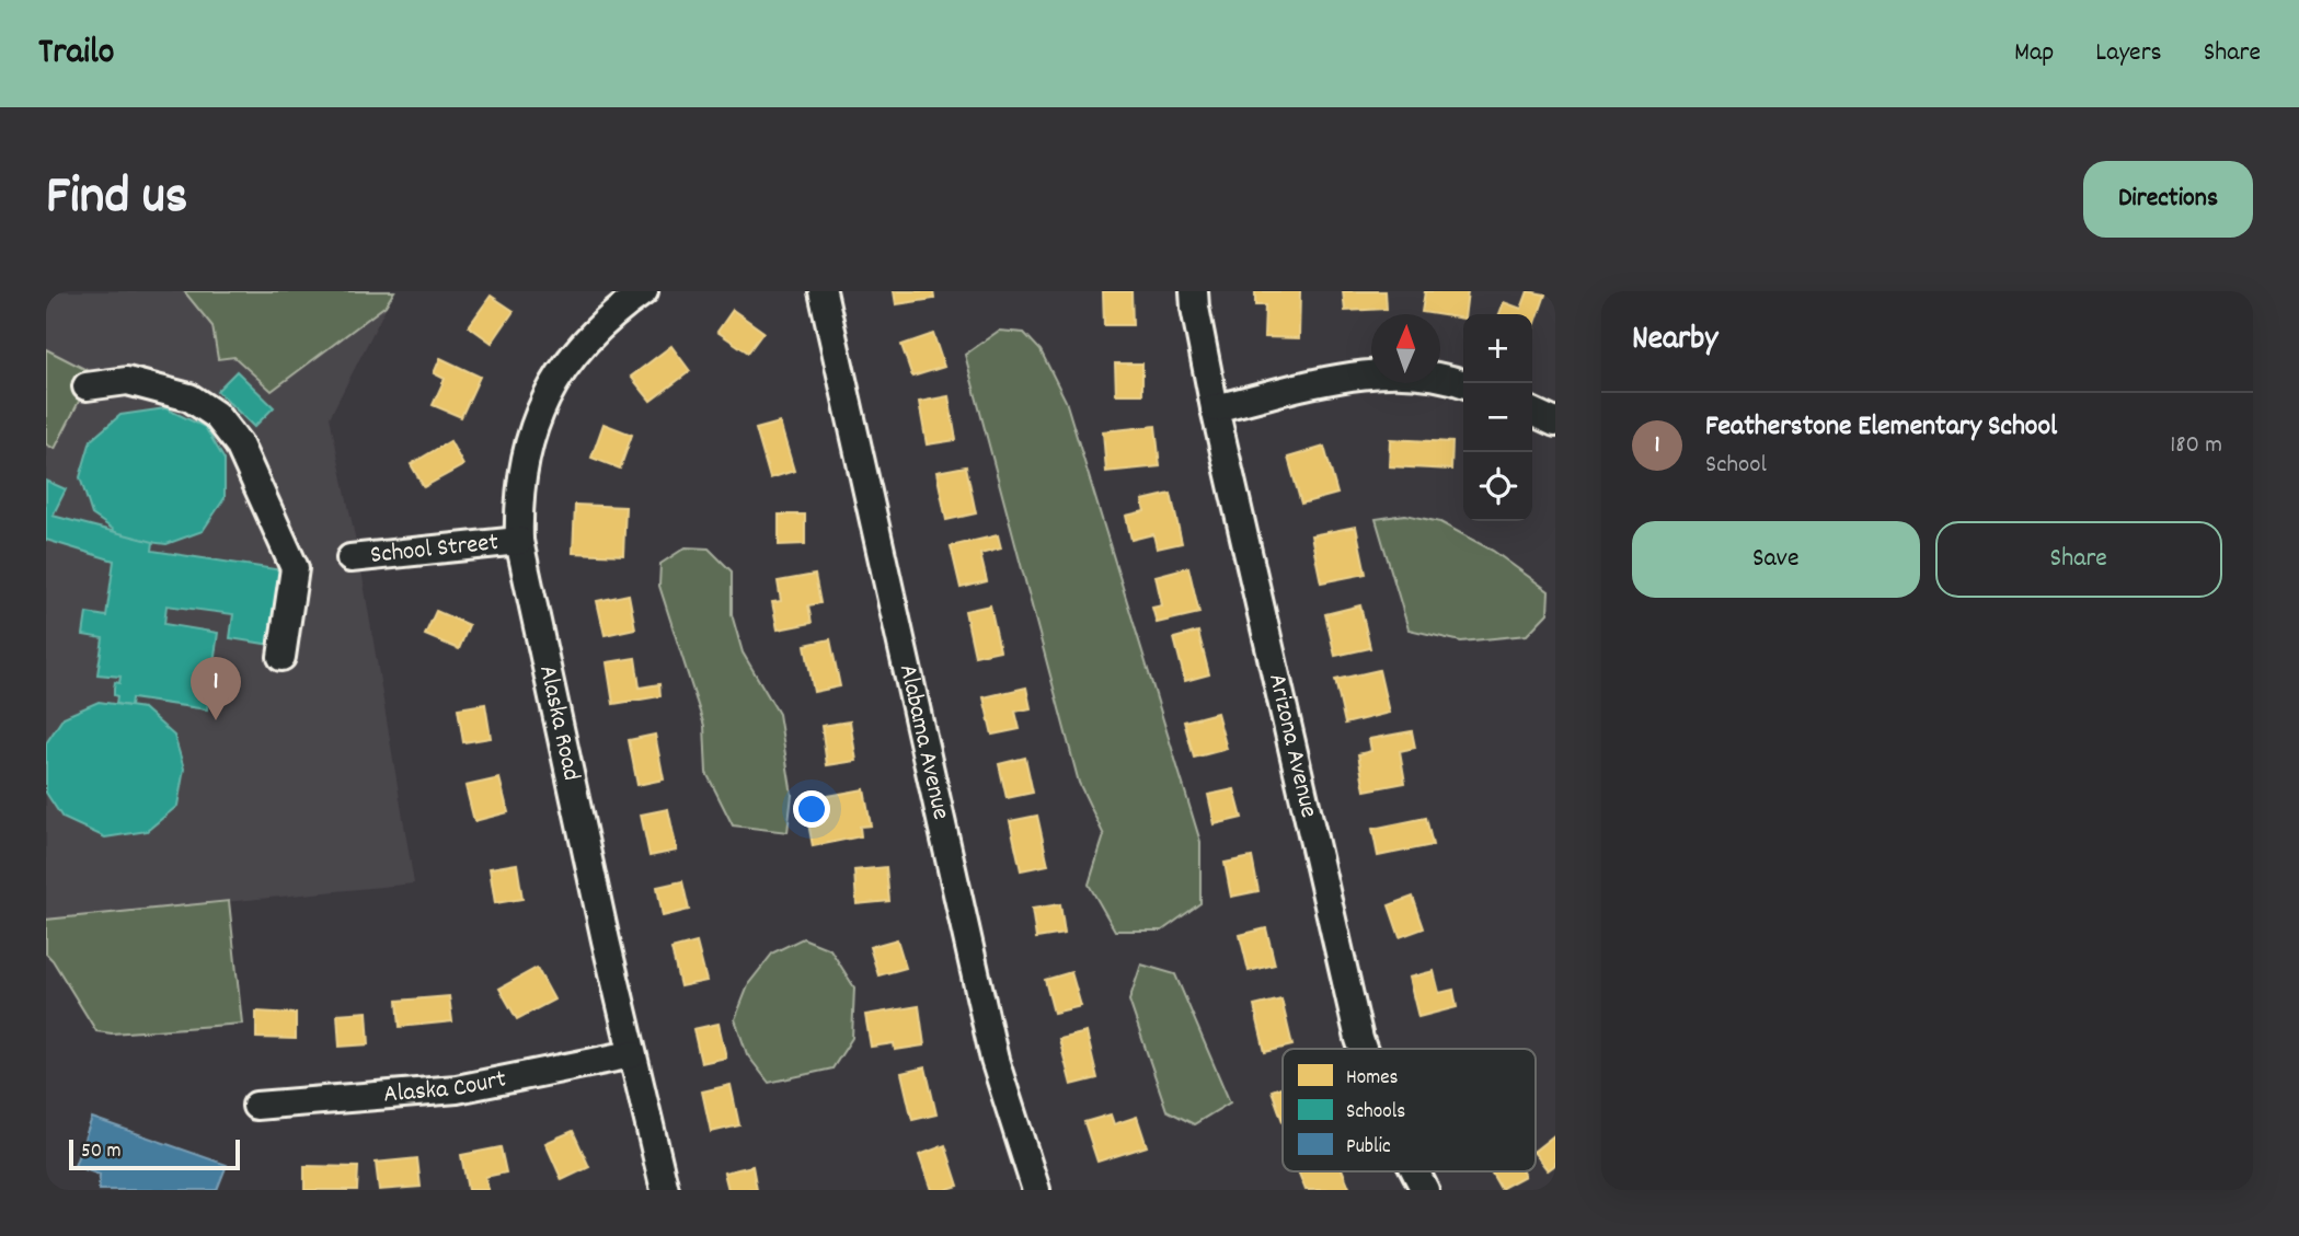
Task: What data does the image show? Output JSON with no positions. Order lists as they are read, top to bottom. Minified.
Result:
{"streets":{"street":["School Street","Alaska Road","Alabama Avenue","Arizona Avenue","Alaska Court"]},"crossings":[["School Street","Alaska Road"],["Alaska Road","Alaska Court"]],"legend":["Homes","Schools","Public"],"scale_bar":"50 m","north":"top","page":{"header":"Trailo","nav":["Map","Layers","Share"],"title":"Find us","buttons":["Directions",["Save","Share"]],"heading":"Nearby","map_buttons":["+","−"],"list":[{"mark":"1","name":"Featherstone Elementary School","note":"School","value":"180 m"}],"pins":"1","scale":"50 m"}}
